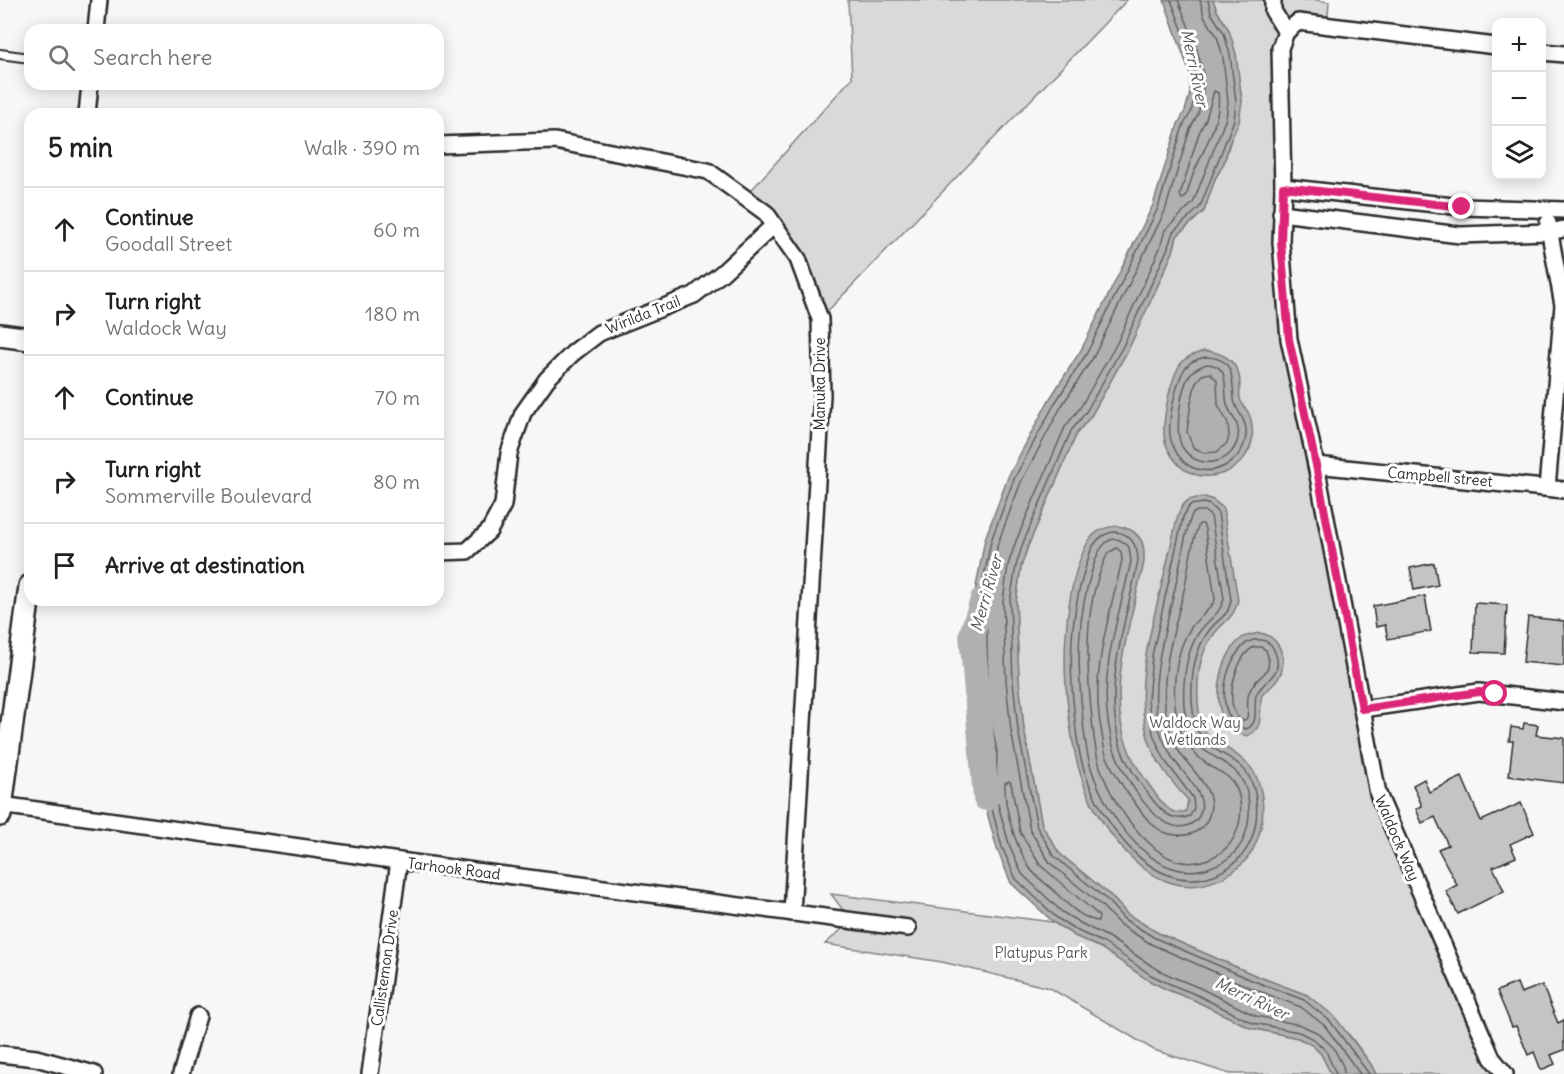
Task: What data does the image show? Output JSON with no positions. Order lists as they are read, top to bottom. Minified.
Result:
{"streets":{"street":["Wirilda Trail","Manuka Drive","Campbell street","Waldock Way","Tarhook Road","Callistemon Drive"]},"crossings":[["Wirilda Trail","Manuka Drive"],["Manuka Drive","Tarhook Road"],["Campbell street","Waldock Way"],["Tarhook Road","Callistemon Drive"]],"water":["Merri River"],"parks":["Waldock Way Wetlands","Platypus Park"],"page":{"map_buttons":["+","−"],"search":"Search here","heading":["5 min","Walk · 390 m"],"list":[["Continue","Goodall Street","60 m"],["Turn right","Waldock Way","180 m"],["Continue","70 m"],["Turn right","Sommerville Boulevard","80 m"],"Arrive at destination"]}}
